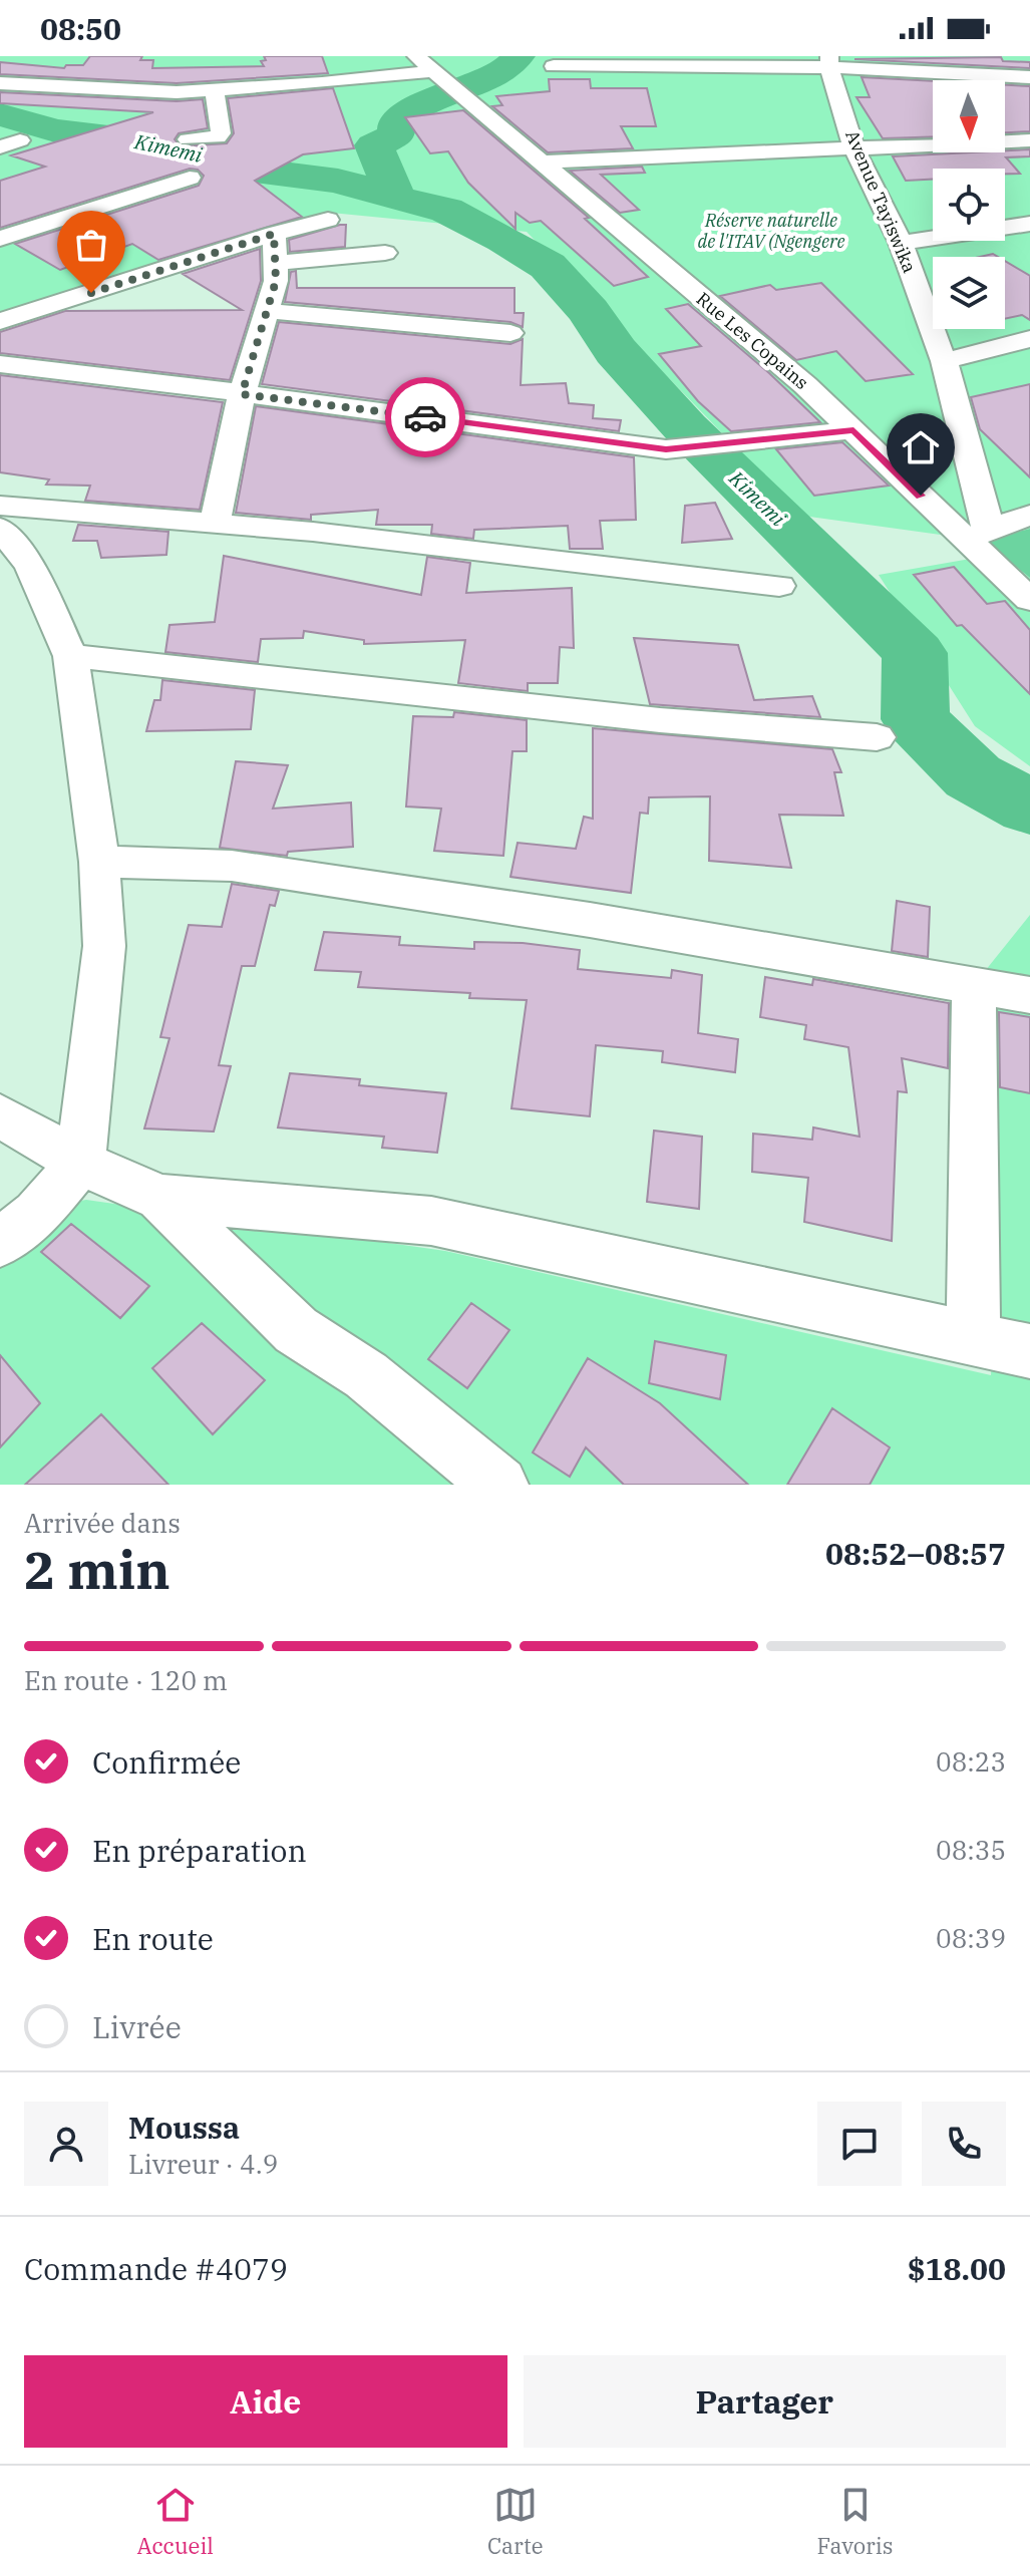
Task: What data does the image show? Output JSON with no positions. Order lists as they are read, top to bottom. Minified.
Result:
{"streets":{"street":["Avenue Tayiswika","Rue Les Copains"]},"crossings":[["Avenue Tayiswika","Rue Les Copains"]],"water":["Kimemi"],"parks":["Réserve naturelle de l'ITAV (Ngengere"],"north":"bottom","page":{"status":"08:50","heading":["2 min","Arrivée dans","08:52–08:57"],"panel":["Moussa","Livreur · 4.9","Commande #4079","$18.00"],"bar":"En route · 120 m","list":[["Confirmée","08:23"],["En préparation","08:35"],["En route","08:39"],"Livrée"],"buttons":["Aide","Partager"],"tabs":["Accueil","Carte","Favoris"]}}
